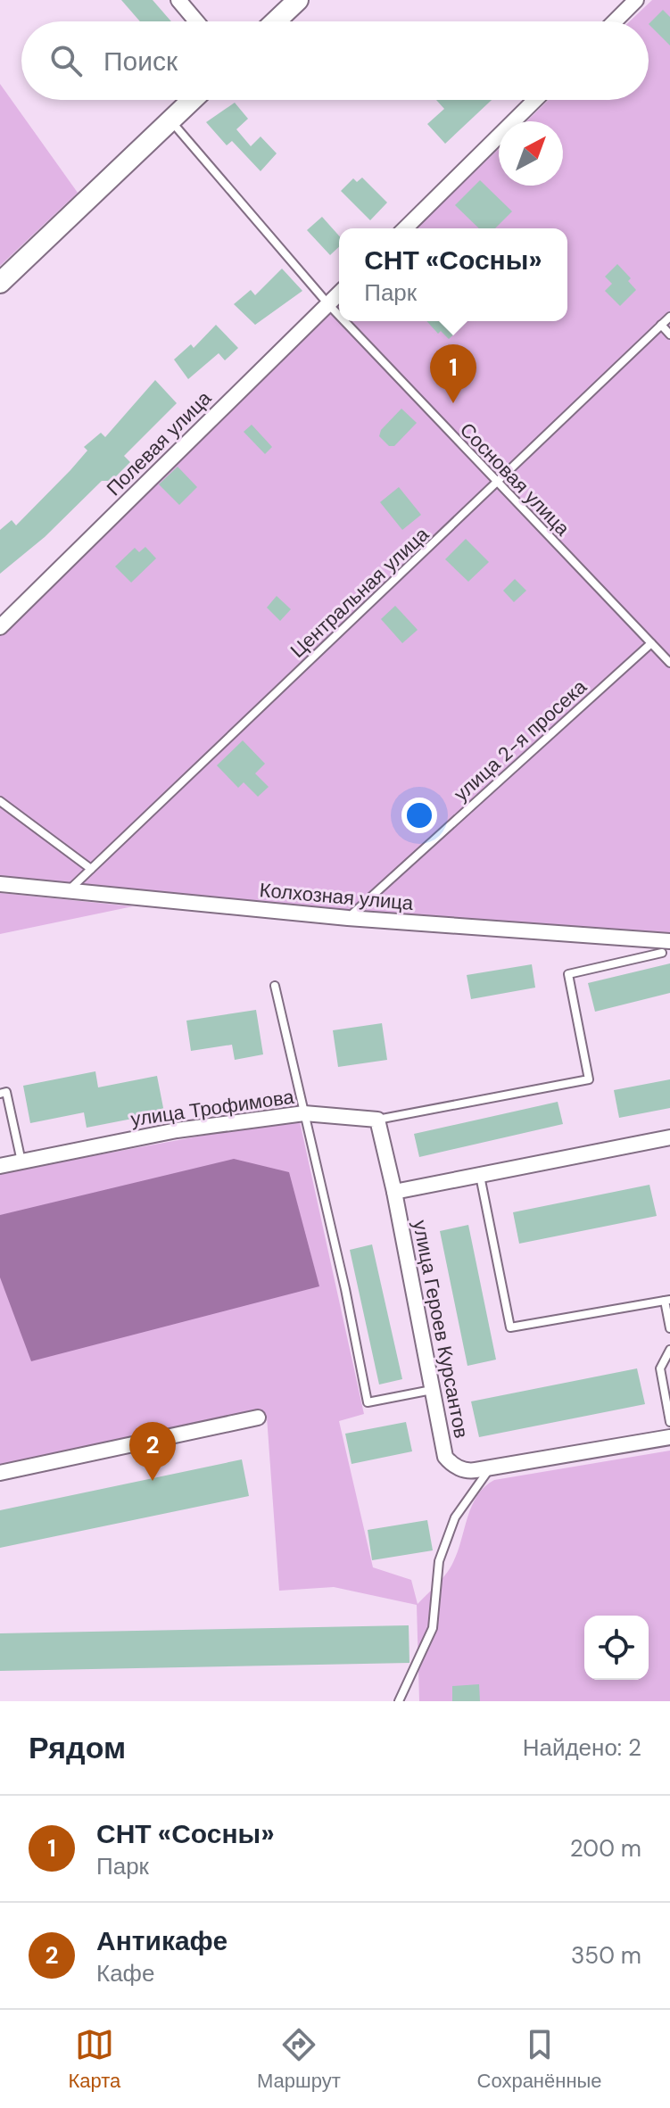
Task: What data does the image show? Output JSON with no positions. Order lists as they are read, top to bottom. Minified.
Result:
{"streets":{"street":["Полевая улица","Колхозная улица","улица Трофимова","улица Героев Курсантов"],"lane":["Сосновая улица","Центральная улица","улица 2-я просека"]},"crossings":[["Полевая улица","Сосновая улица"],["Сосновая улица","Центральная улица"],["Сосновая улица","улица 2-я просека"],["Центральная улица","Колхозная улица"],["улица 2-я просека","Колхозная улица"]],"north":"top right","page":{"search":"Поиск","popup":["СНТ «Сосны»","Парк"],"pins":["1","2"],"heading":["Рядом","Найдено: 2"],"list":[{"mark":"1","name":"СНТ «Сосны»","note":"Парк","value":"200 m"},{"mark":"2","name":"Антикафе","note":"Кафе","value":"350 m"}],"nav":["Карта","Маршрут","Сохранённые"]}}
